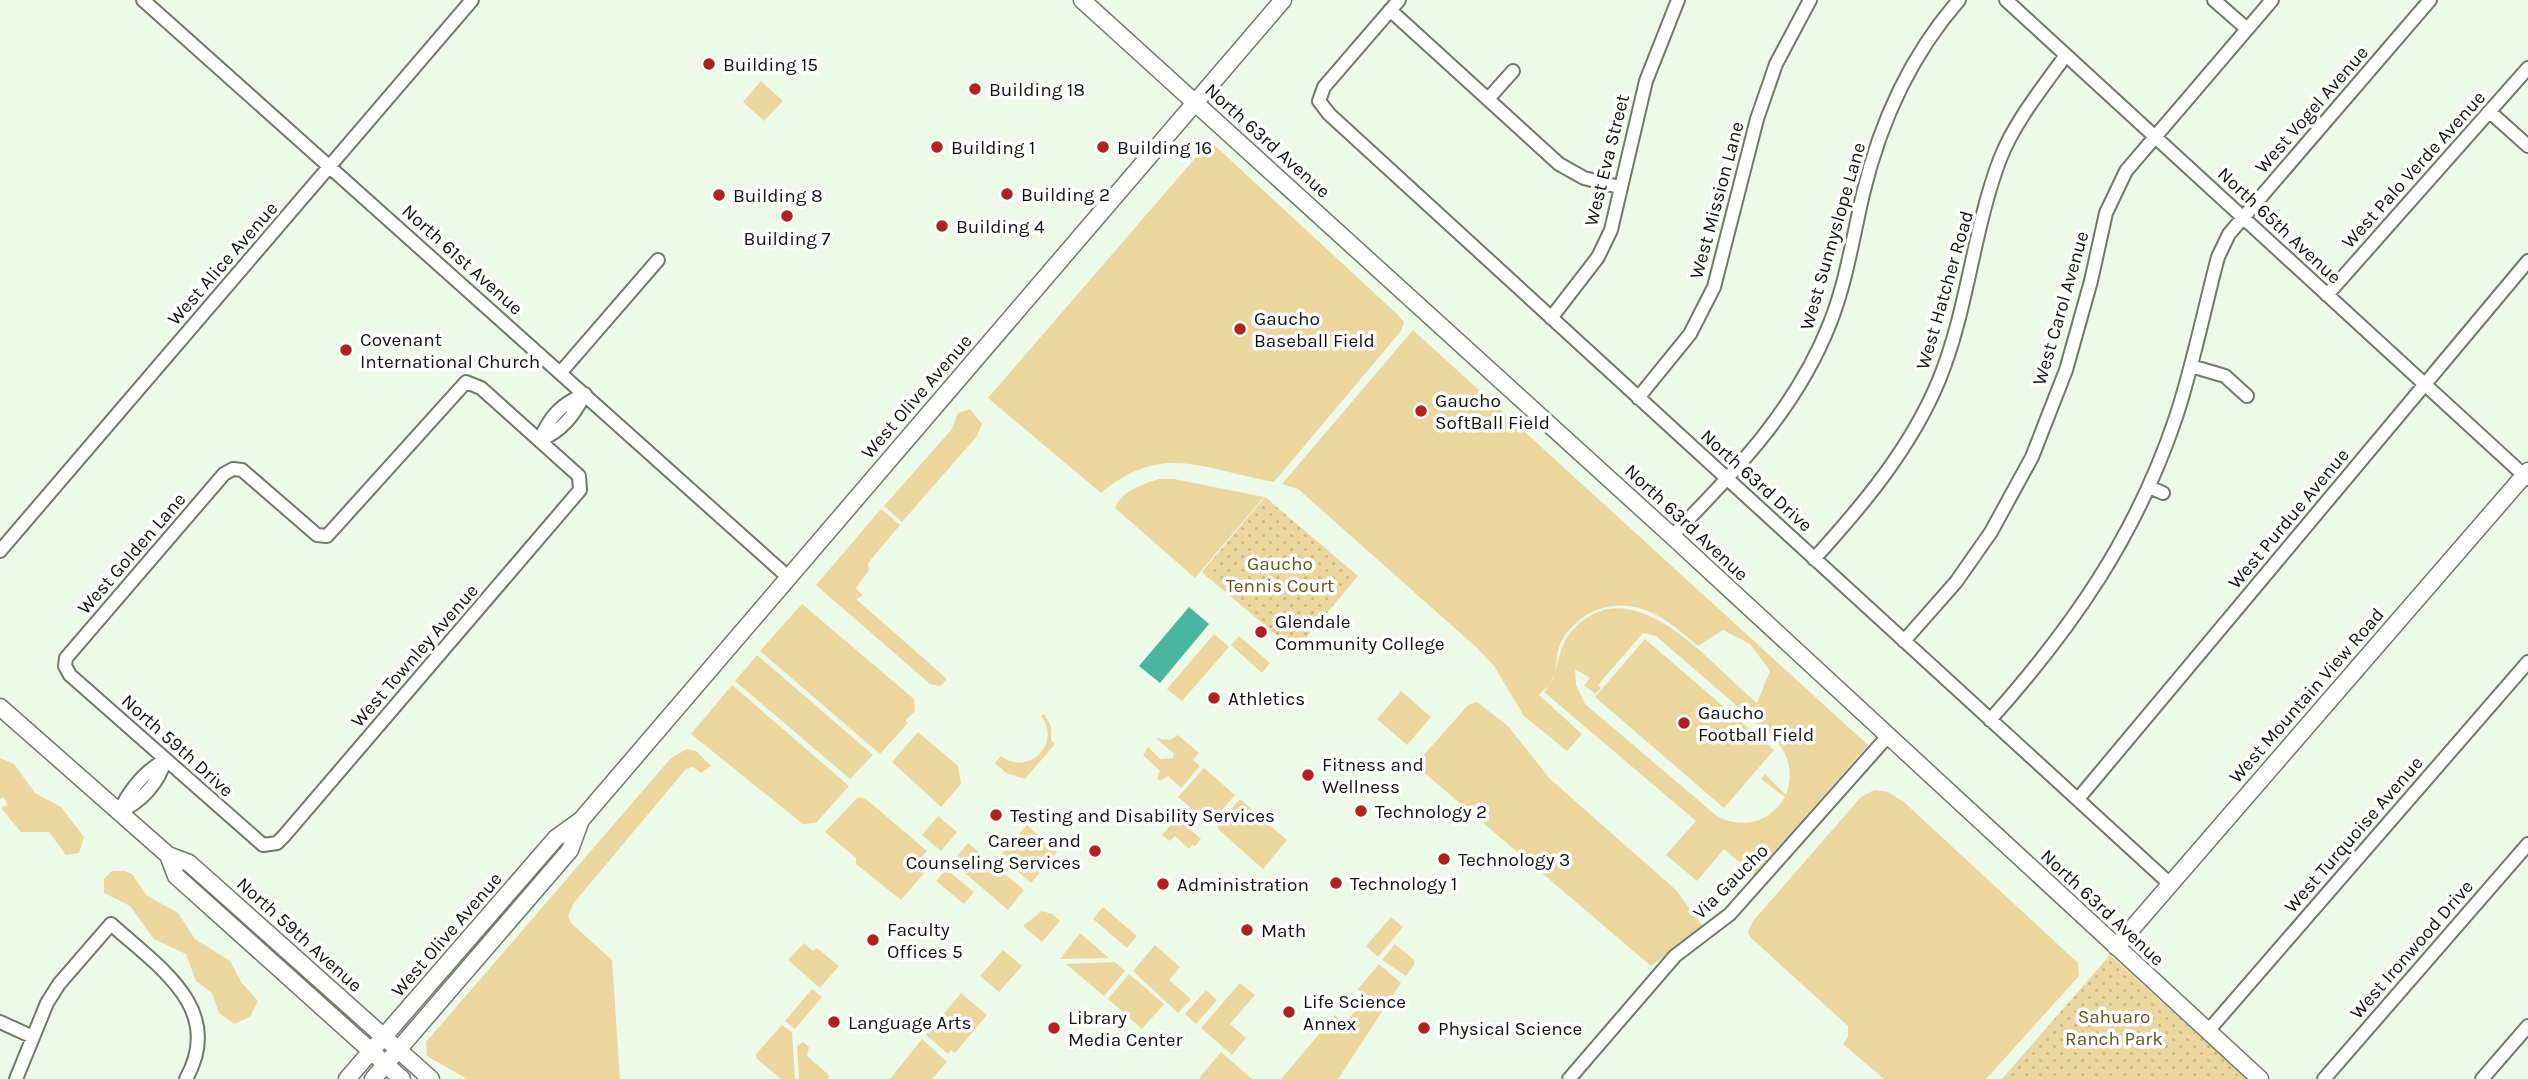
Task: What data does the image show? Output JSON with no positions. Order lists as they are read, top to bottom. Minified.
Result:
{"streets":{"main road":["North 63rd Avenue","West Olive Avenue","West Mountain View Road","North 59th Avenue"],"street":["West Vogel Avenue","West Eva Street","West Palo Verde Avenue","West Mission Lane","North 65th Avenue","West Sunnyslope Lane","North 61st Avenue","West Alice Avenue","West Hatcher Road","West Carol Avenue","North 63rd Drive","West Purdue Avenue","West Golden Lane","West Townley Avenue","North 59th Drive","West Turquoise Avenue","Via Gaucho","West Ironwood Drive"]},"crossings":[["West Vogel Avenue","North 65th Avenue"],["West Vogel Avenue","North 63rd Drive"],["North 63rd Avenue","West Sunnyslope Lane"],["North 63rd Avenue","West Olive Avenue"],["North 63rd Avenue","West Mountain View Road"],["North 63rd Avenue","West Turquoise Avenue"],["North 63rd Avenue","Via Gaucho"],["West Eva Street","North 63rd Drive"],["West Palo Verde Avenue","North 65th Avenue"],["West Mission Lane","North 63rd Drive"],["North 65th Avenue","West Hatcher Road"],["North 65th Avenue","West Carol Avenue"],["North 65th Avenue","West Purdue Avenue"],["North 65th Avenue","West Mountain View Road"],["West Sunnyslope Lane","North 63rd Drive"],["North 61st Avenue","West Alice Avenue"],["North 61st Avenue","West Olive Avenue"],["West Hatcher Road","North 63rd Drive"],["West Carol Avenue","North 63rd Drive"],["West Olive Avenue","North 59th Avenue"],["North 63rd Drive","West Purdue Avenue"],["North 63rd Drive","West Mountain View Road"],["West Golden Lane","West Townley Avenue"],["West Golden Lane","North 59th Drive"],["West Townley Avenue","North 59th Drive"]],"parks":["Gaucho Tennis Court","Sahuaro Ranch Park"],"places":["Building 15","Building 18","Building 1","Building 16","Building 2","Building 8","Building 7","Building 4","Gaucho Baseball Field","Covenant International Church","Gaucho SoftBall Field","Glendale Community College","Athletics","Gaucho Football Field","Fitness and Wellness","Technology 2","Testing and Disability Services","Career and Counseling Services","Technology 3","Technology 1","Administration","Math","Faculty Offices 5","Life Science Annex","Language Arts","Library Media Center","Physical Science"]}
